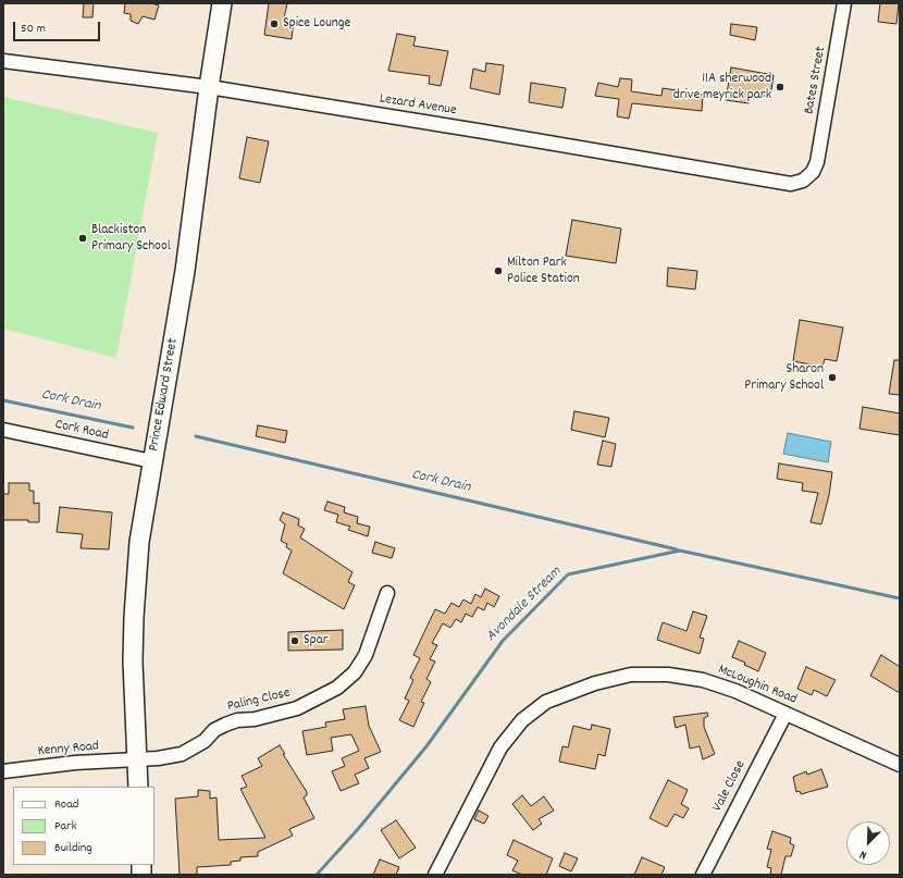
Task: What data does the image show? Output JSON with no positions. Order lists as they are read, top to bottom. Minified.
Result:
{"streets":{"main road":["Prince Edward Street"],"street":["Bates Street","Lezard Avenue","Cork Road","McLoughin Road","Paling Close","Kenny Road","Vale Close"]},"crossings":[["Bates Street","Lezard Avenue"],["Lezard Avenue","Prince Edward Street"],["Prince Edward Street","Cork Road"],["Prince Edward Street","Paling Close"],["Prince Edward Street","Kenny Road"],["McLoughin Road","Vale Close"],["Paling Close","Kenny Road"]],"water":["Cork Drain","Avondale Stream"],"places":["Spice Lounge","11A sherwood drive meyrick park","Blackiston Primary School","Milton Park Police Station","Sharon Primary School","Spar"],"legend":["Road","Park","Building"],"scale_bar":"50 m","north":"bottom left"}
